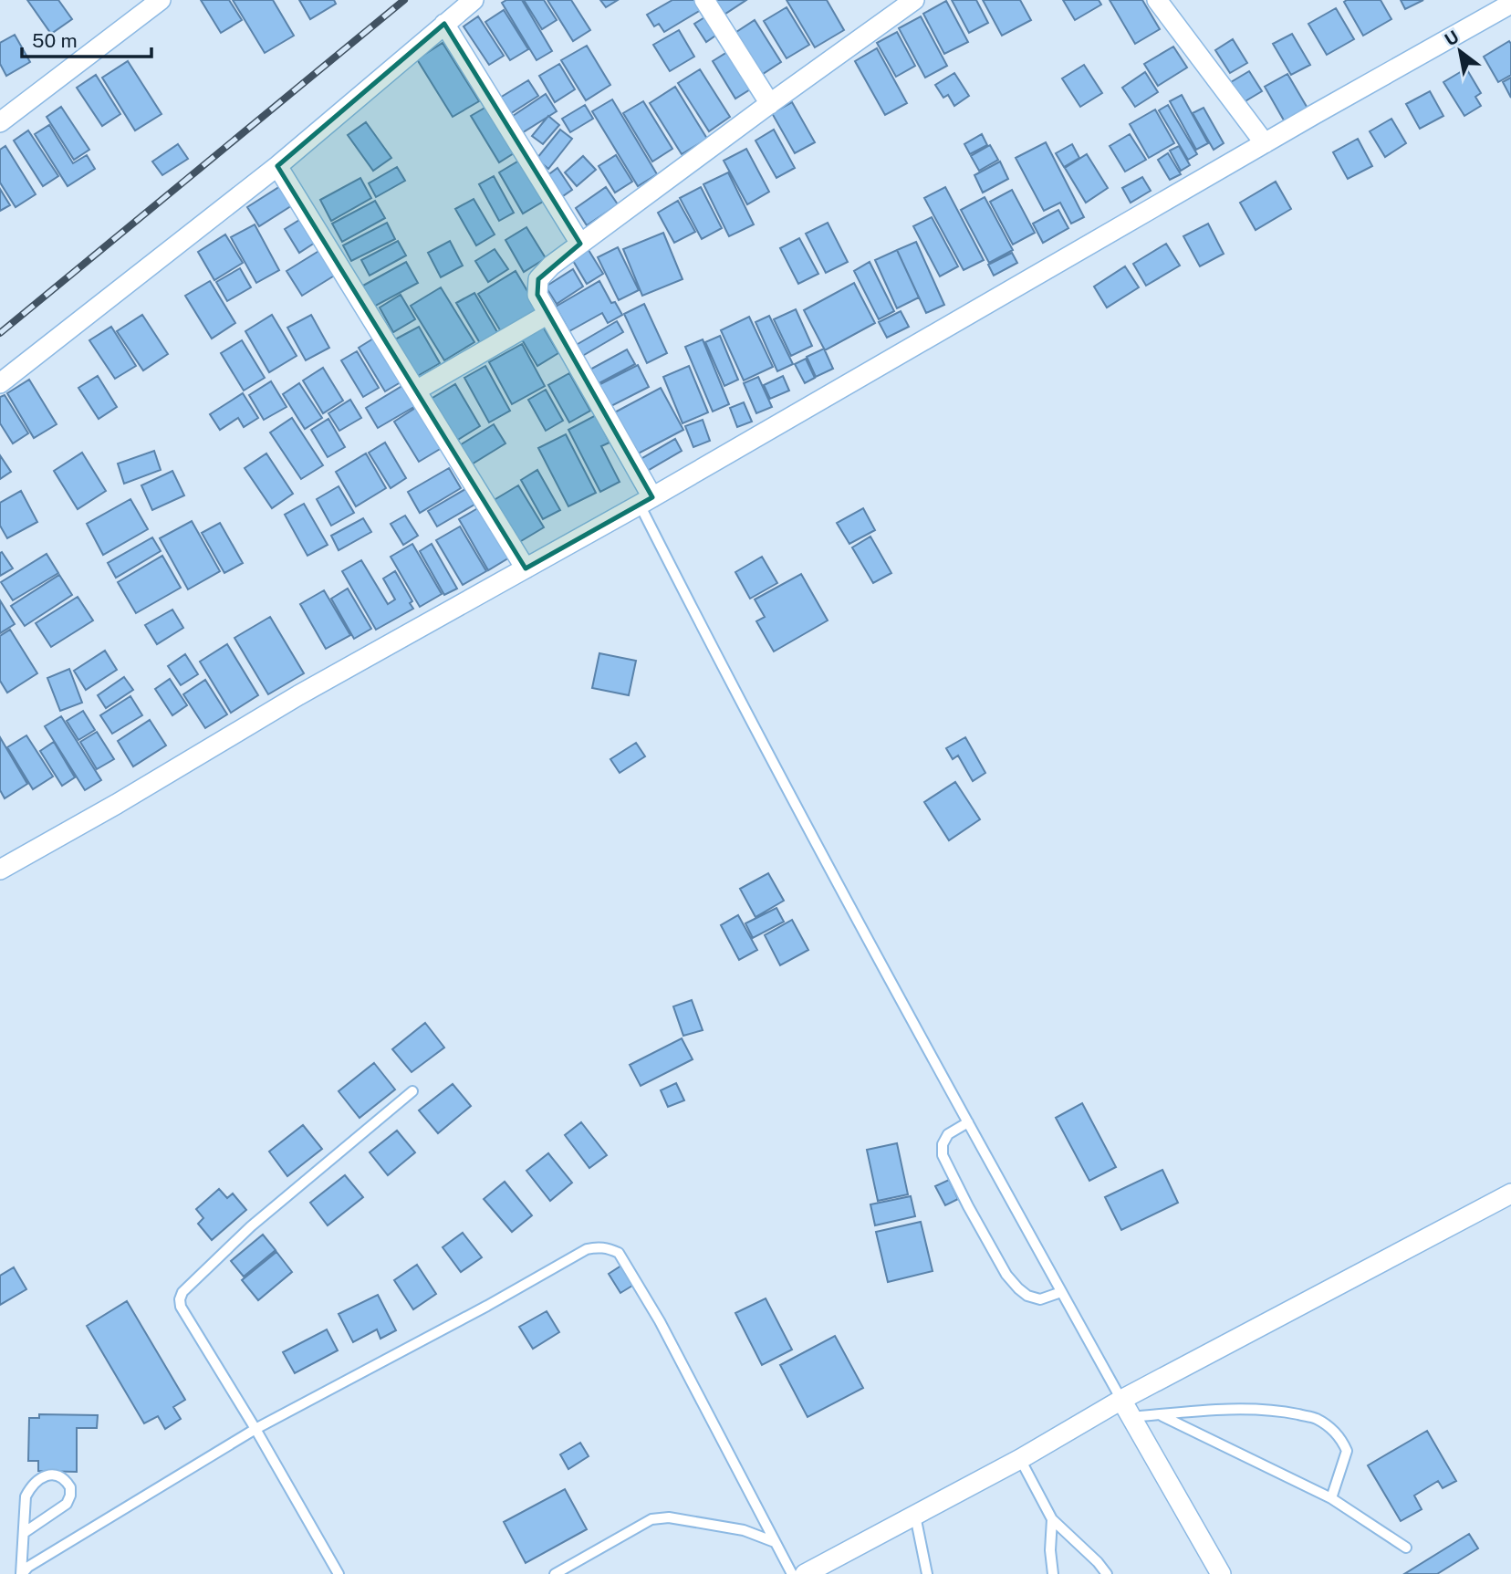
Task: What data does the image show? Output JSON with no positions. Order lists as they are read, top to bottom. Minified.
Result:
{"scale_bar":"50 m","north":"top left"}
